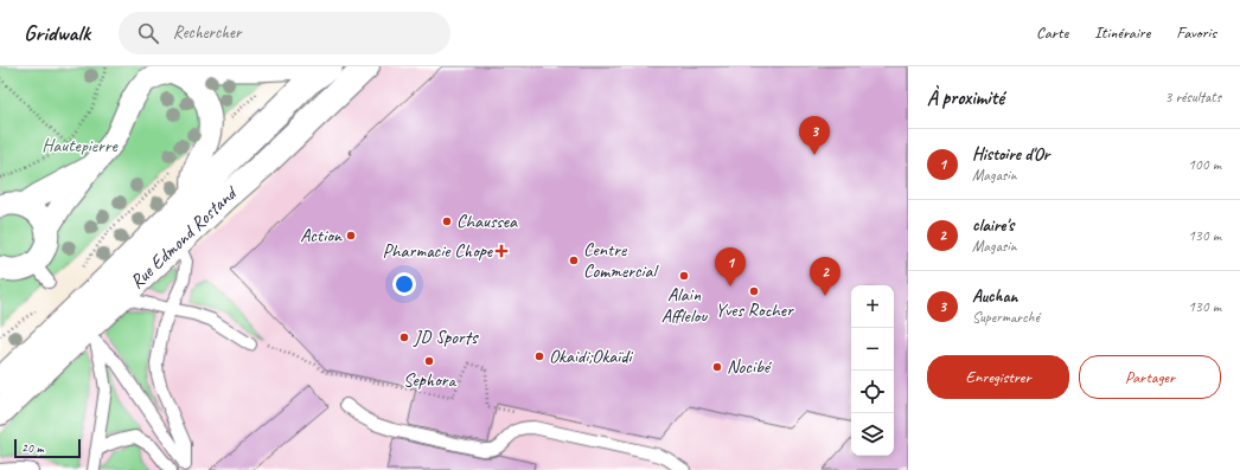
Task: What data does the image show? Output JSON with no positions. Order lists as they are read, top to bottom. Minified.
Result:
{"streets":{"street":["Rue Edmond Rostand"]},"parks":["Hautepierre"],"places":{"other":["Chaussea","Action","Centre Commercial","Alain Afflelou","Yves Rocher","JD Sports","Okaidi;Okaïdi","Sephora","Nocibé"],"health":["Pharmacie Chope"]},"scale_bar":"20 m","page":{"header":"Gridwalk","search":"Rechercher","nav":["Carte","Itinéraire","Favoris"],"heading":["À proximité","3 résultats"],"pins":["3","1","2"],"list":[{"mark":"1","name":"Histoire d'Or","note":"Magasin","value":"100 m"},{"mark":"2","name":"claire's","note":"Magasin","value":"130 m"},{"mark":"3","name":"Auchan","note":"Supermarché","value":"130 m"}],"map_buttons":["+","−"],"buttons":["Enregistrer","Partager"],"scale":"20 m"}}
